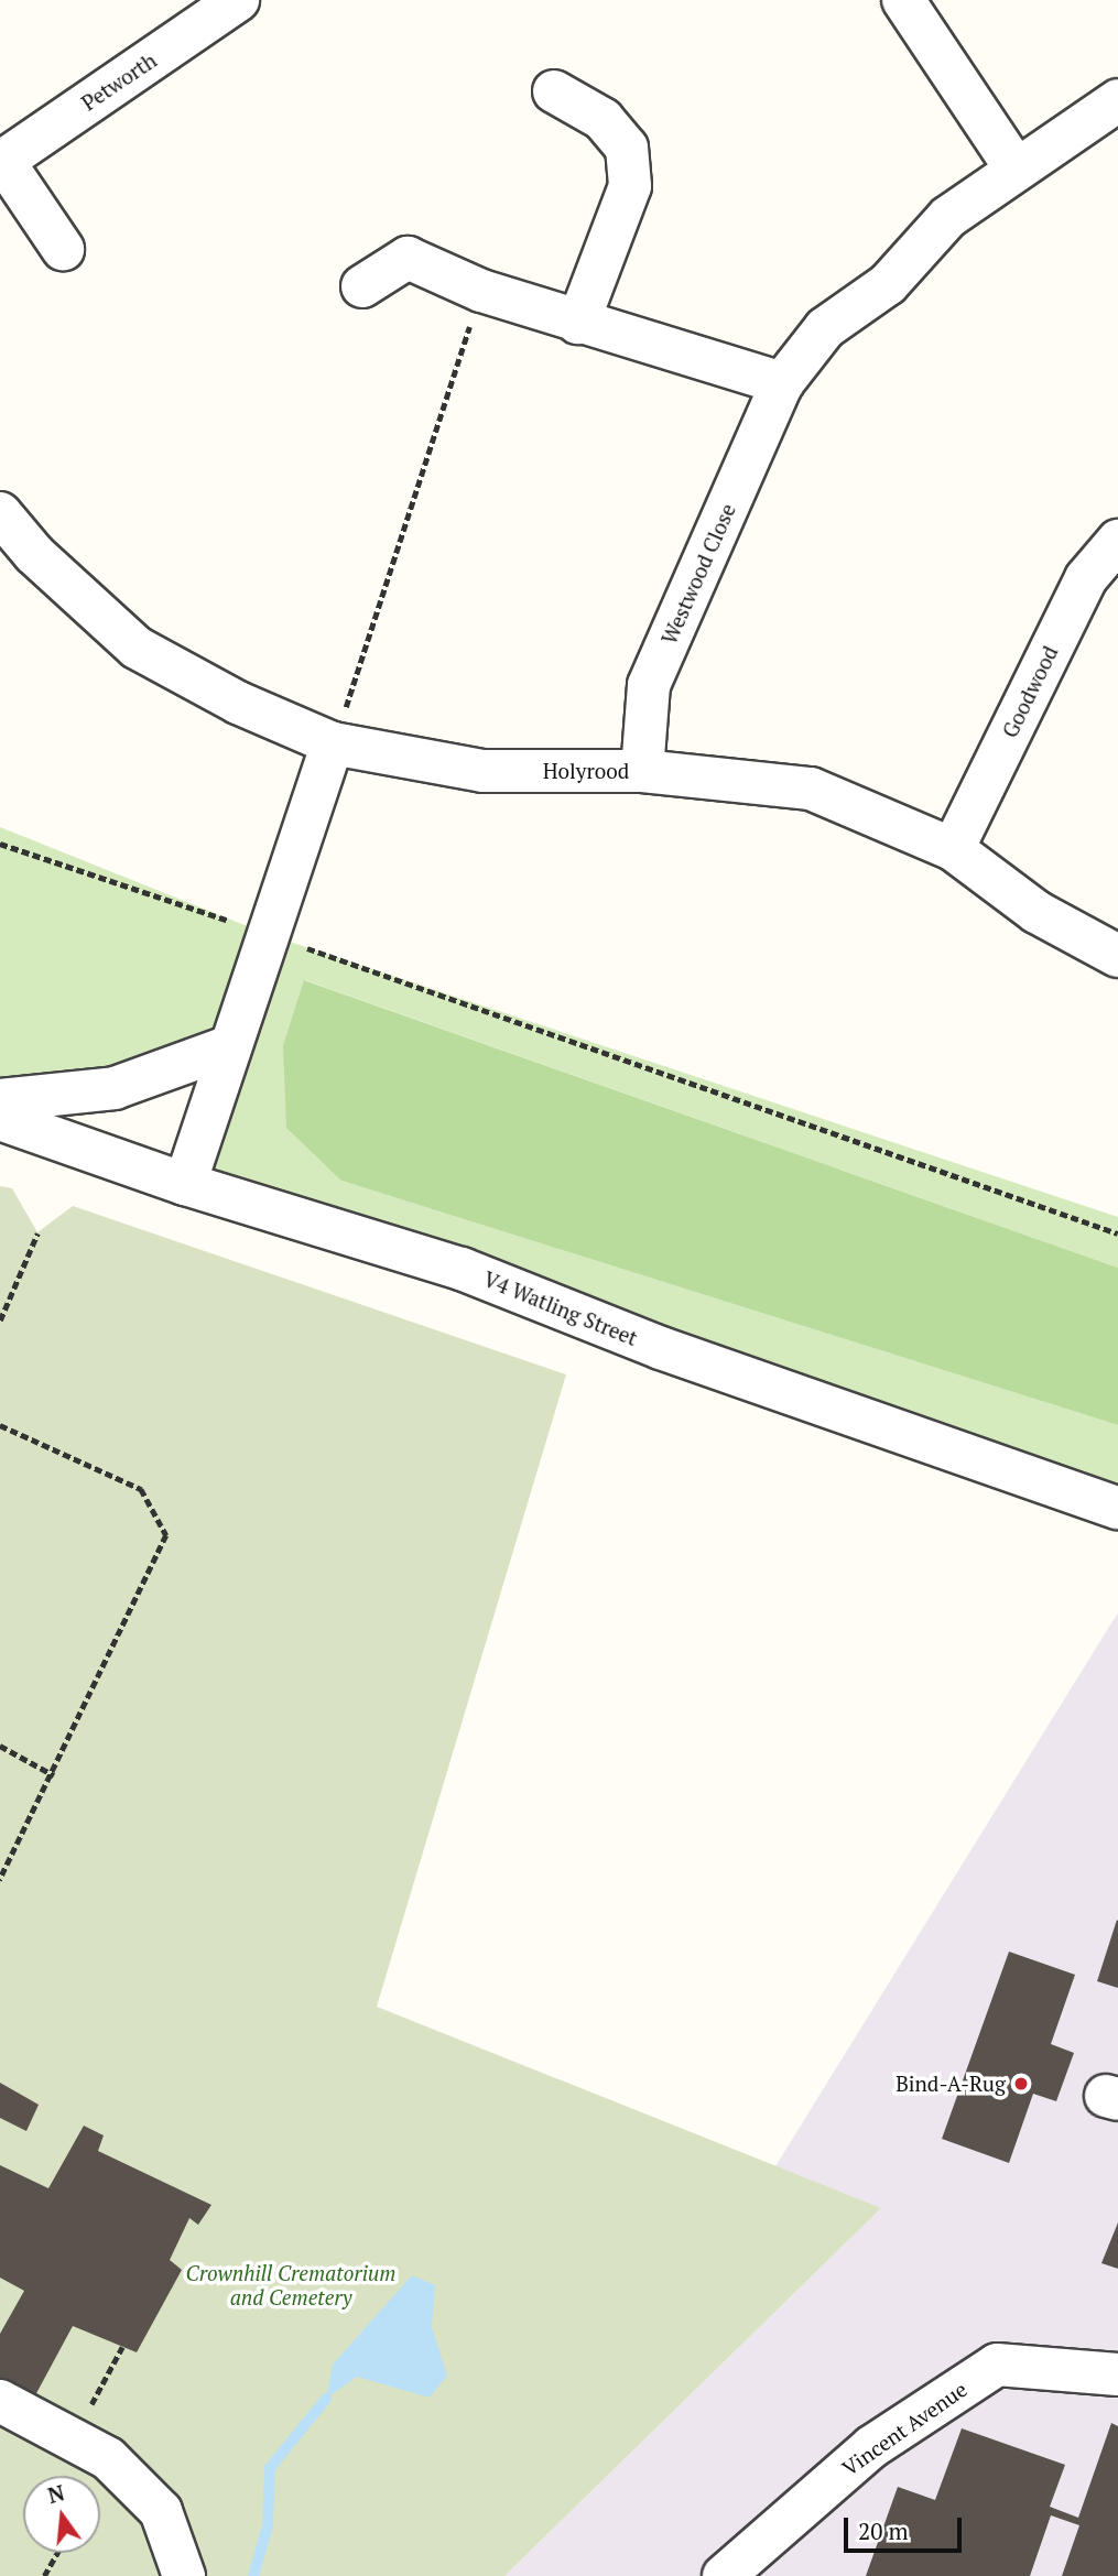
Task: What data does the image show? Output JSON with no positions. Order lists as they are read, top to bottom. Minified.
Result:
{"streets":{"street":["Petworth","Westwood Close","Goodwood","Holyrood","V4 Watling Street","Vincent Avenue"]},"crossings":[["Westwood Close","Holyrood"],["Goodwood","Holyrood"]],"parks":["Crownhill Crematorium and Cemetery"],"places":["Bind-A-Rug"],"scale_bar":"20 m","north":"top"}
